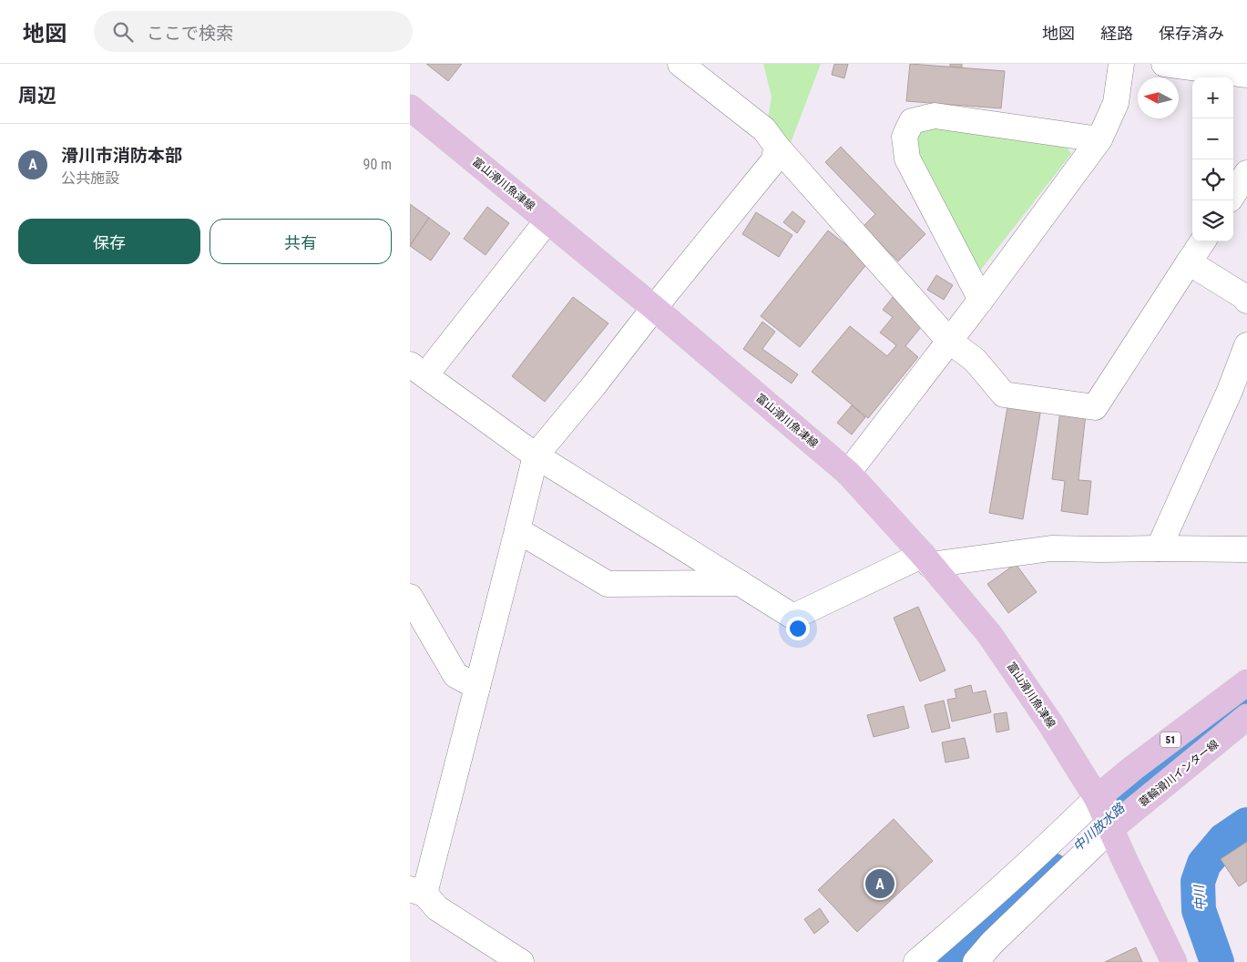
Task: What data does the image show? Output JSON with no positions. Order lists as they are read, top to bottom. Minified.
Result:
{"streets":{"main road":["富山滑川魚津線","51","蓑輪滑川インター線"]},"crossings":[["富山滑川魚津線","51"]],"water":["中川放水路","中川"],"north":"left","page":{"header":"地図","search":"ここで検索","nav":["地図","経路","保存済み"],"heading":"周辺","map_buttons":["+","−"],"list":[{"mark":"A","name":"滑川市消防本部","note":"公共施設","value":"90 m"}],"buttons":["保存","共有"],"pins":"A"}}
